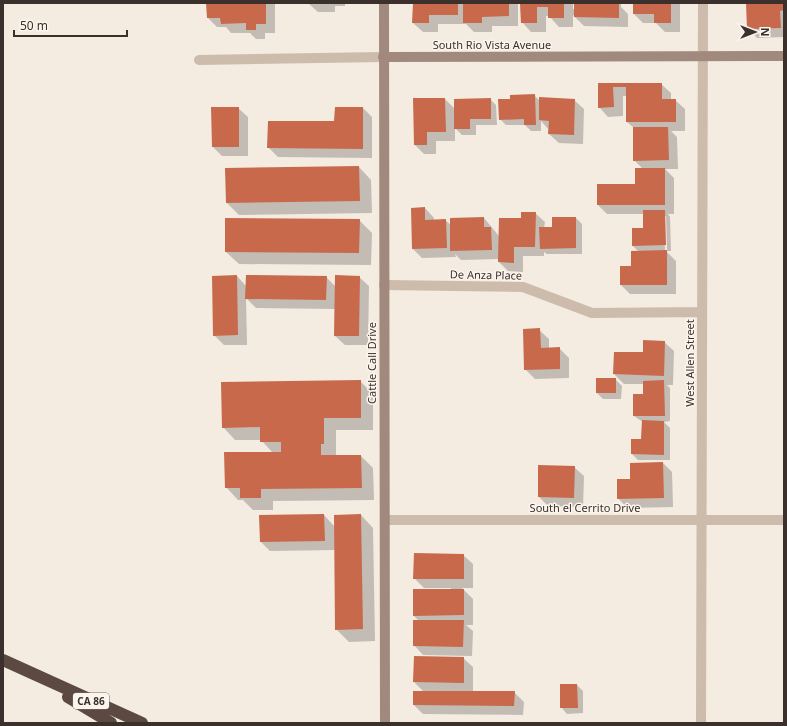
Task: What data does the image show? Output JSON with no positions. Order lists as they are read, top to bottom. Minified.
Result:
{"streets":{"highway":["CA 86"],"street":["South Rio Vista Avenue","De Anza Place","Cattle Call Drive","West Allen Street","South el Cerrito Drive"]},"crossings":[["South Rio Vista Avenue","Cattle Call Drive"],["South Rio Vista Avenue","West Allen Street"],["De Anza Place","Cattle Call Drive"],["De Anza Place","West Allen Street"],["Cattle Call Drive","South el Cerrito Drive"],["West Allen Street","South el Cerrito Drive"]],"scale_bar":"50 m","north":"right"}
